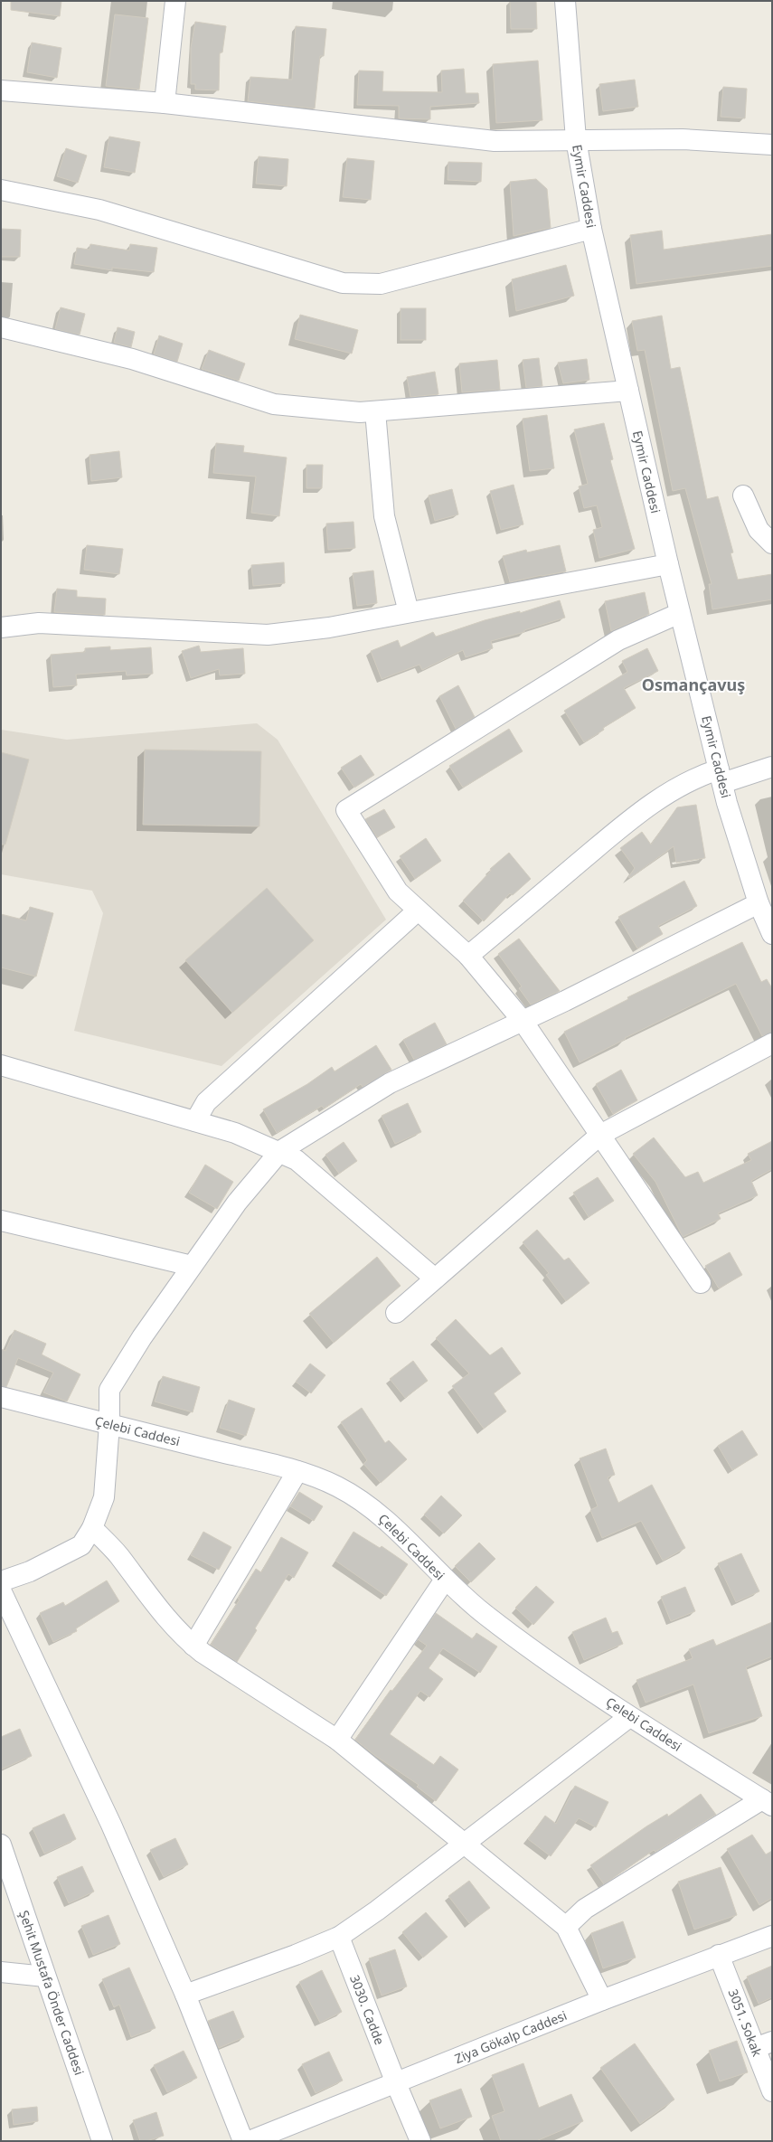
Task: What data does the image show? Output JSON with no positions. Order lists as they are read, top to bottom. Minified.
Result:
{"streets":{"street":["Eymir Caddesi","Çelebi Caddesi","Şehit Mustafa Önder Caddesi","3030. Cadde","3051. Sokak","Ziya Gökalp Caddesi"]},"crossings":[["3030. Cadde","Ziya Gökalp Caddesi"],["3051. Sokak","Ziya Gökalp Caddesi"]],"districts":["Osmançavuş"]}
